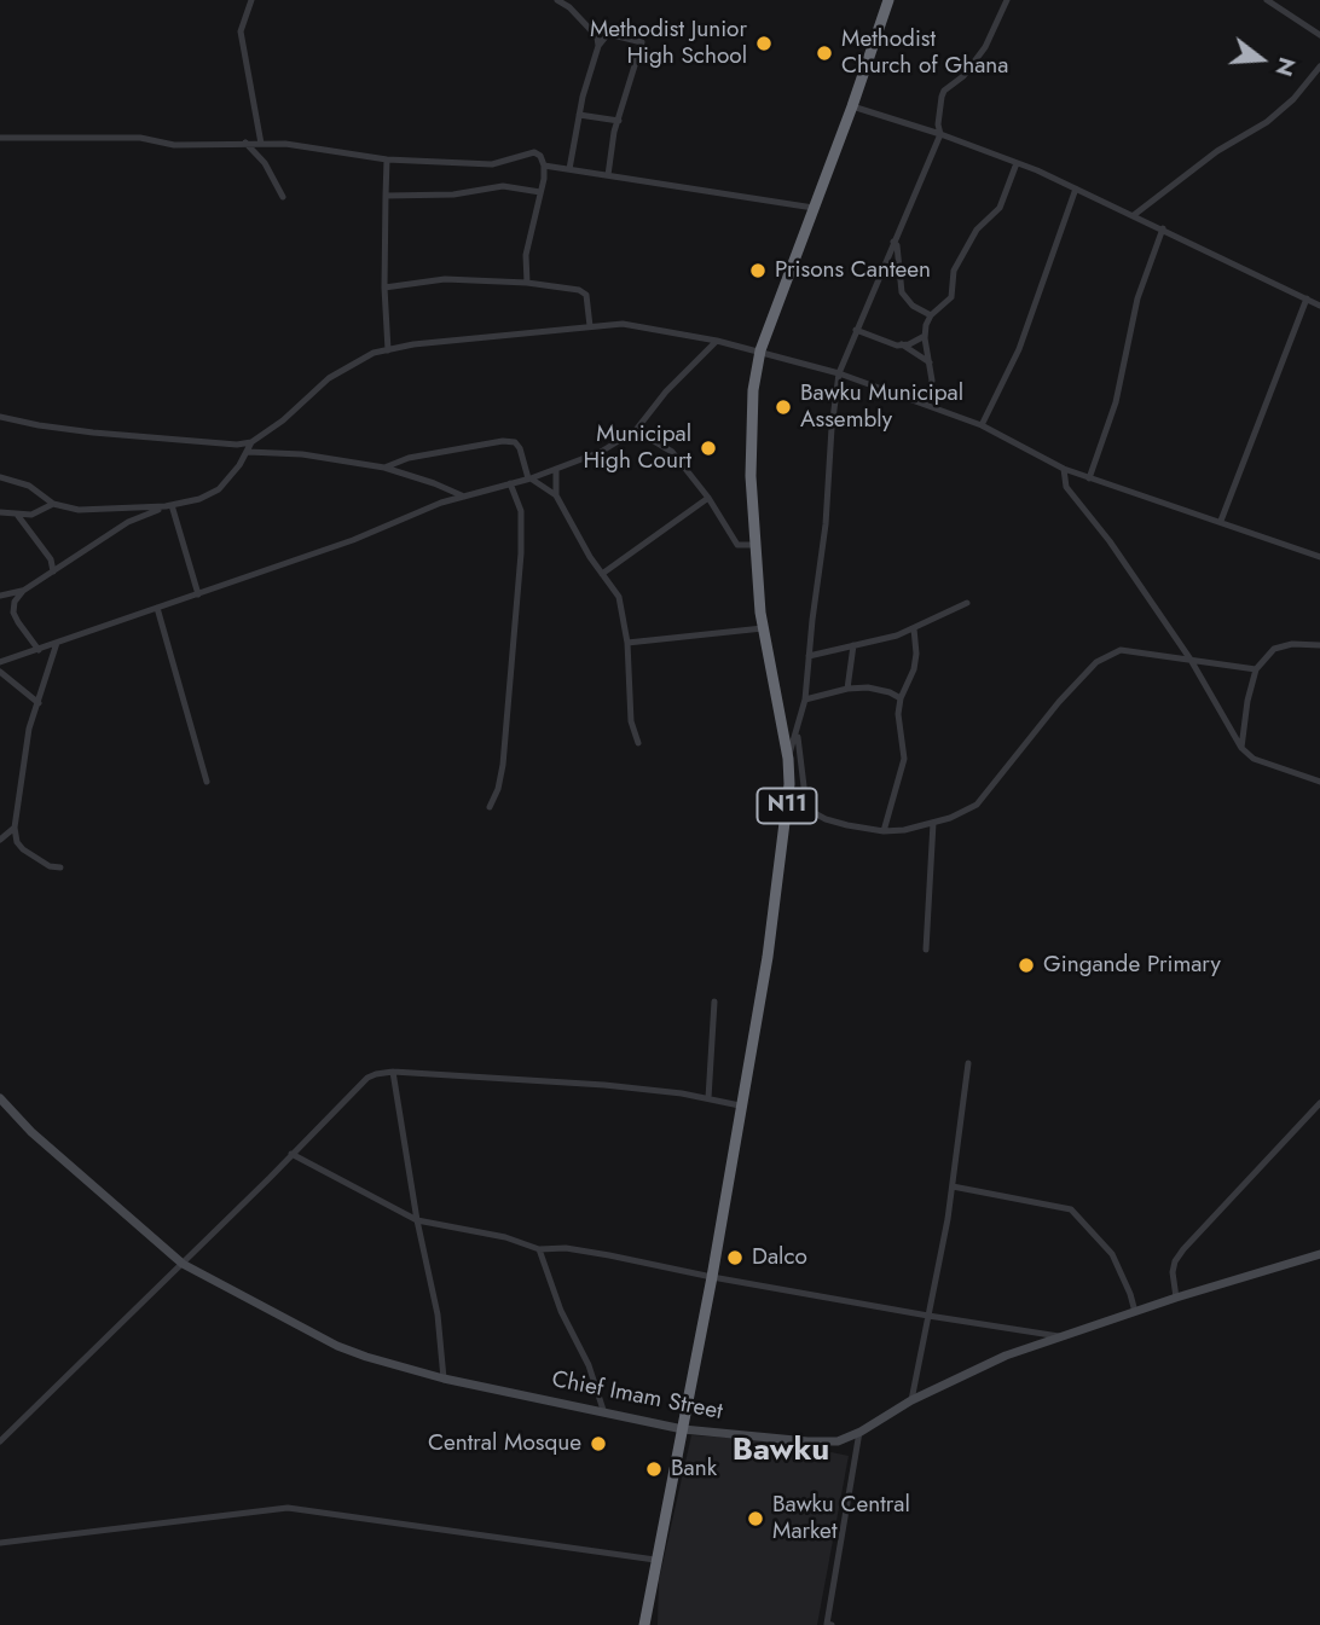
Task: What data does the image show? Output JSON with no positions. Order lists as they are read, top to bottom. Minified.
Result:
{"streets":{"highway":["N11"],"street":["Chief Imam Street"]},"crossings":[["N11","Chief Imam Street"]],"districts":["Bawku"],"places":["Methodist Junior High School","Methodist Church of Ghana","Prisons Canteen","Bawku Municipal Assembly","Municipal High Court","Gingande Primary","Dalco","Central Mosque","Bank","Bawku Central Market"],"north":"right"}
